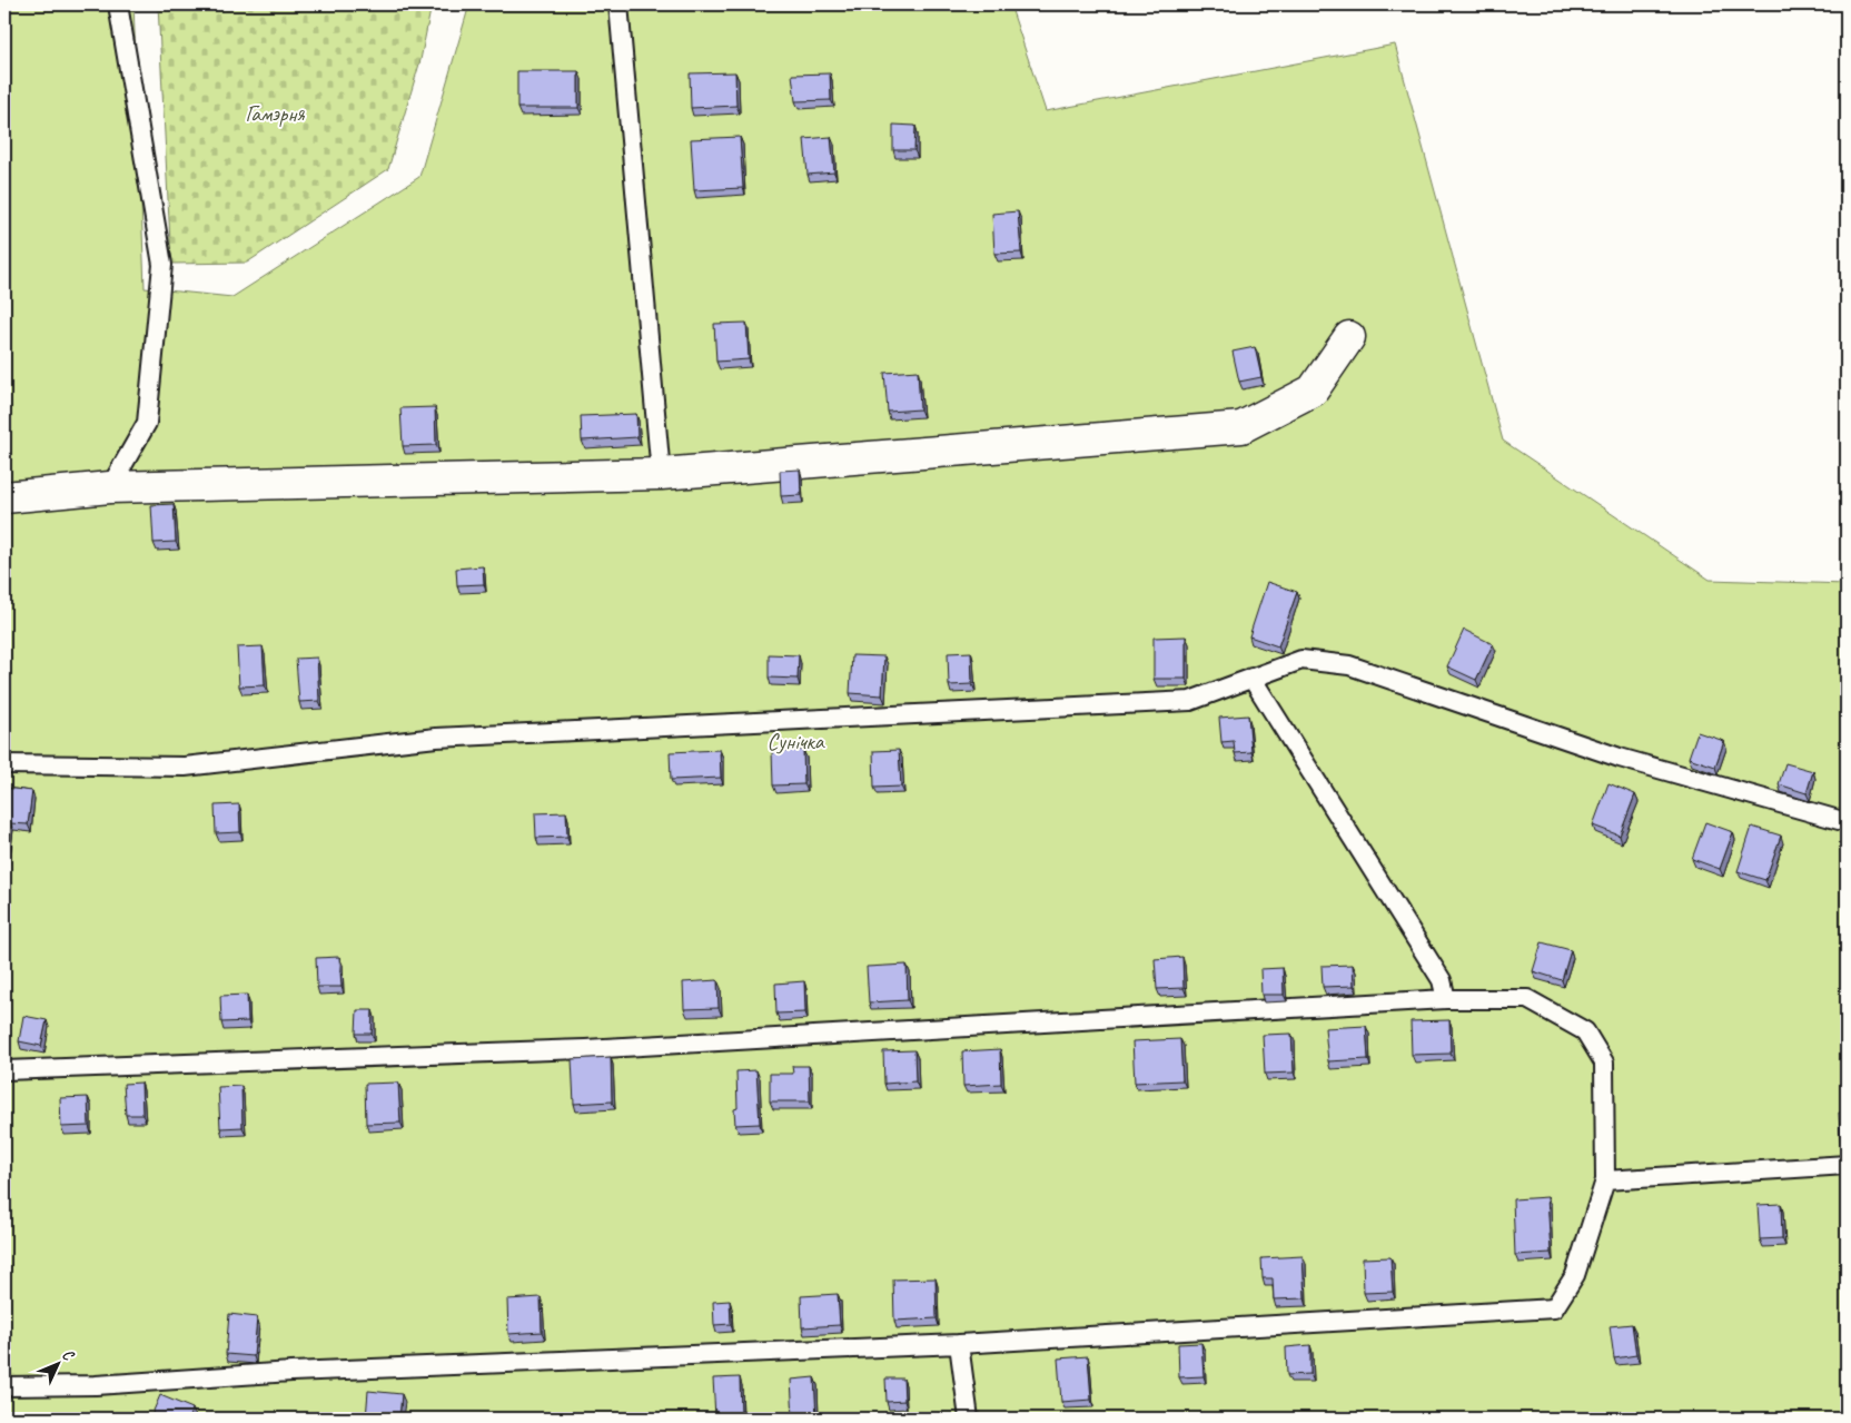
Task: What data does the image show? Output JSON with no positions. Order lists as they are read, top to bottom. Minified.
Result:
{"parks":["Гамэрня","Сунічка"],"north":"top right"}
